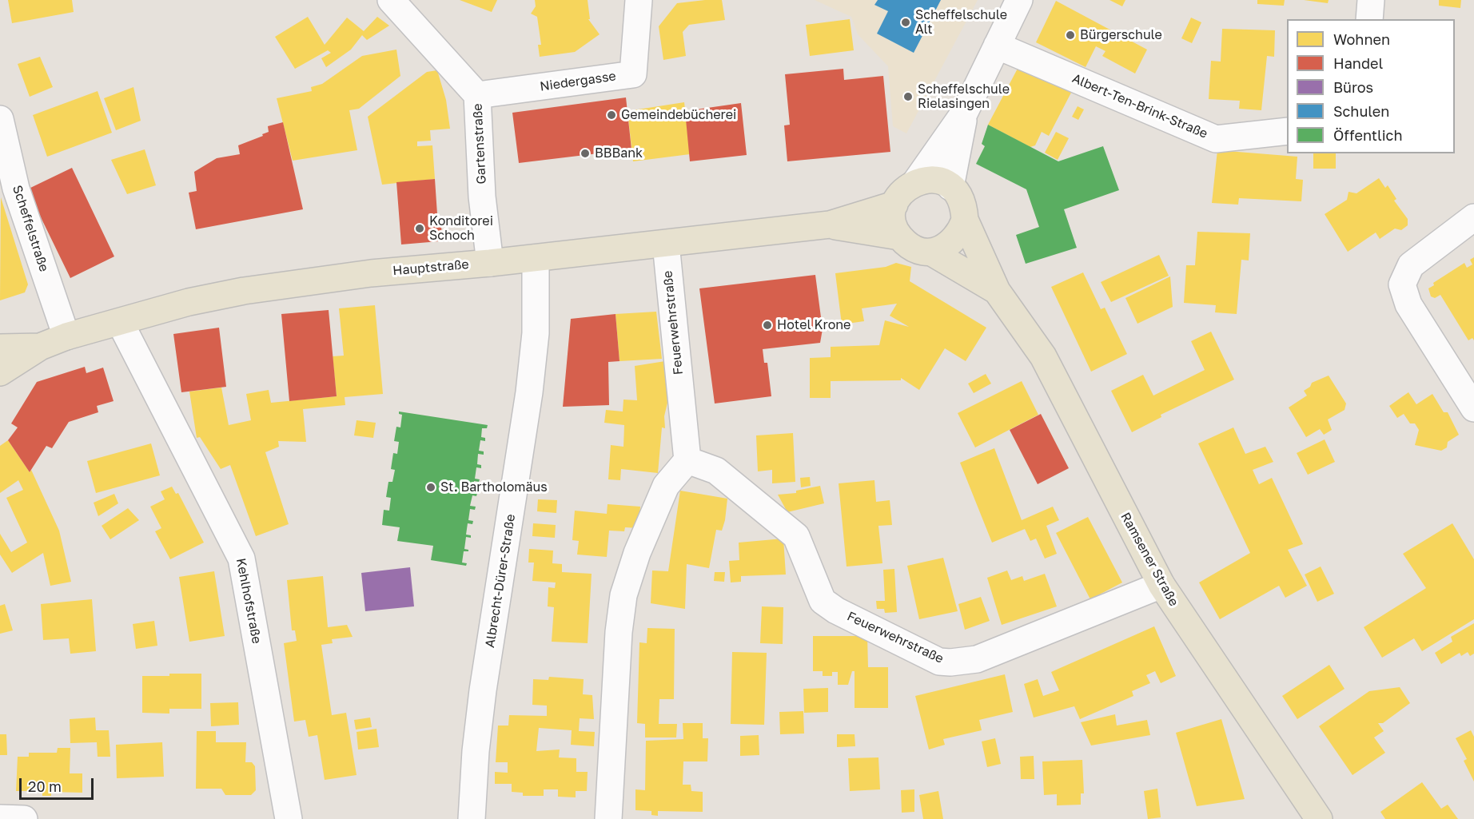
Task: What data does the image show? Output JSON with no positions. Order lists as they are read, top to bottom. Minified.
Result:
{"streets":{"main road":["Hauptstraße","Ramsener Straße"],"street":["Niedergasse","Albert-Ten-Brink-Straße","Gartenstraße","Scheffelstraße","Feuerwehrstraße","Albrecht-Dürer-Straße","Kehlhofstraße"]},"crossings":[["Niedergasse","Gartenstraße"],["Gartenstraße","Hauptstraße"],["Scheffelstraße","Hauptstraße"],["Hauptstraße","Feuerwehrstraße"],["Hauptstraße","Albrecht-Dürer-Straße"],["Hauptstraße","Kehlhofstraße"],["Feuerwehrstraße","Ramsener Straße"]],"places":["Scheffelschule Alt","Bürgerschule","Scheffelschule Rielasingen","Gemeindebücherei","BBBank","Konditorei Schoch","Hotel Krone","St. Bartholomäus"],"legend":["Wohnen","Handel","Büros","Schulen","Öffentlich"],"scale_bar":"20 m"}
